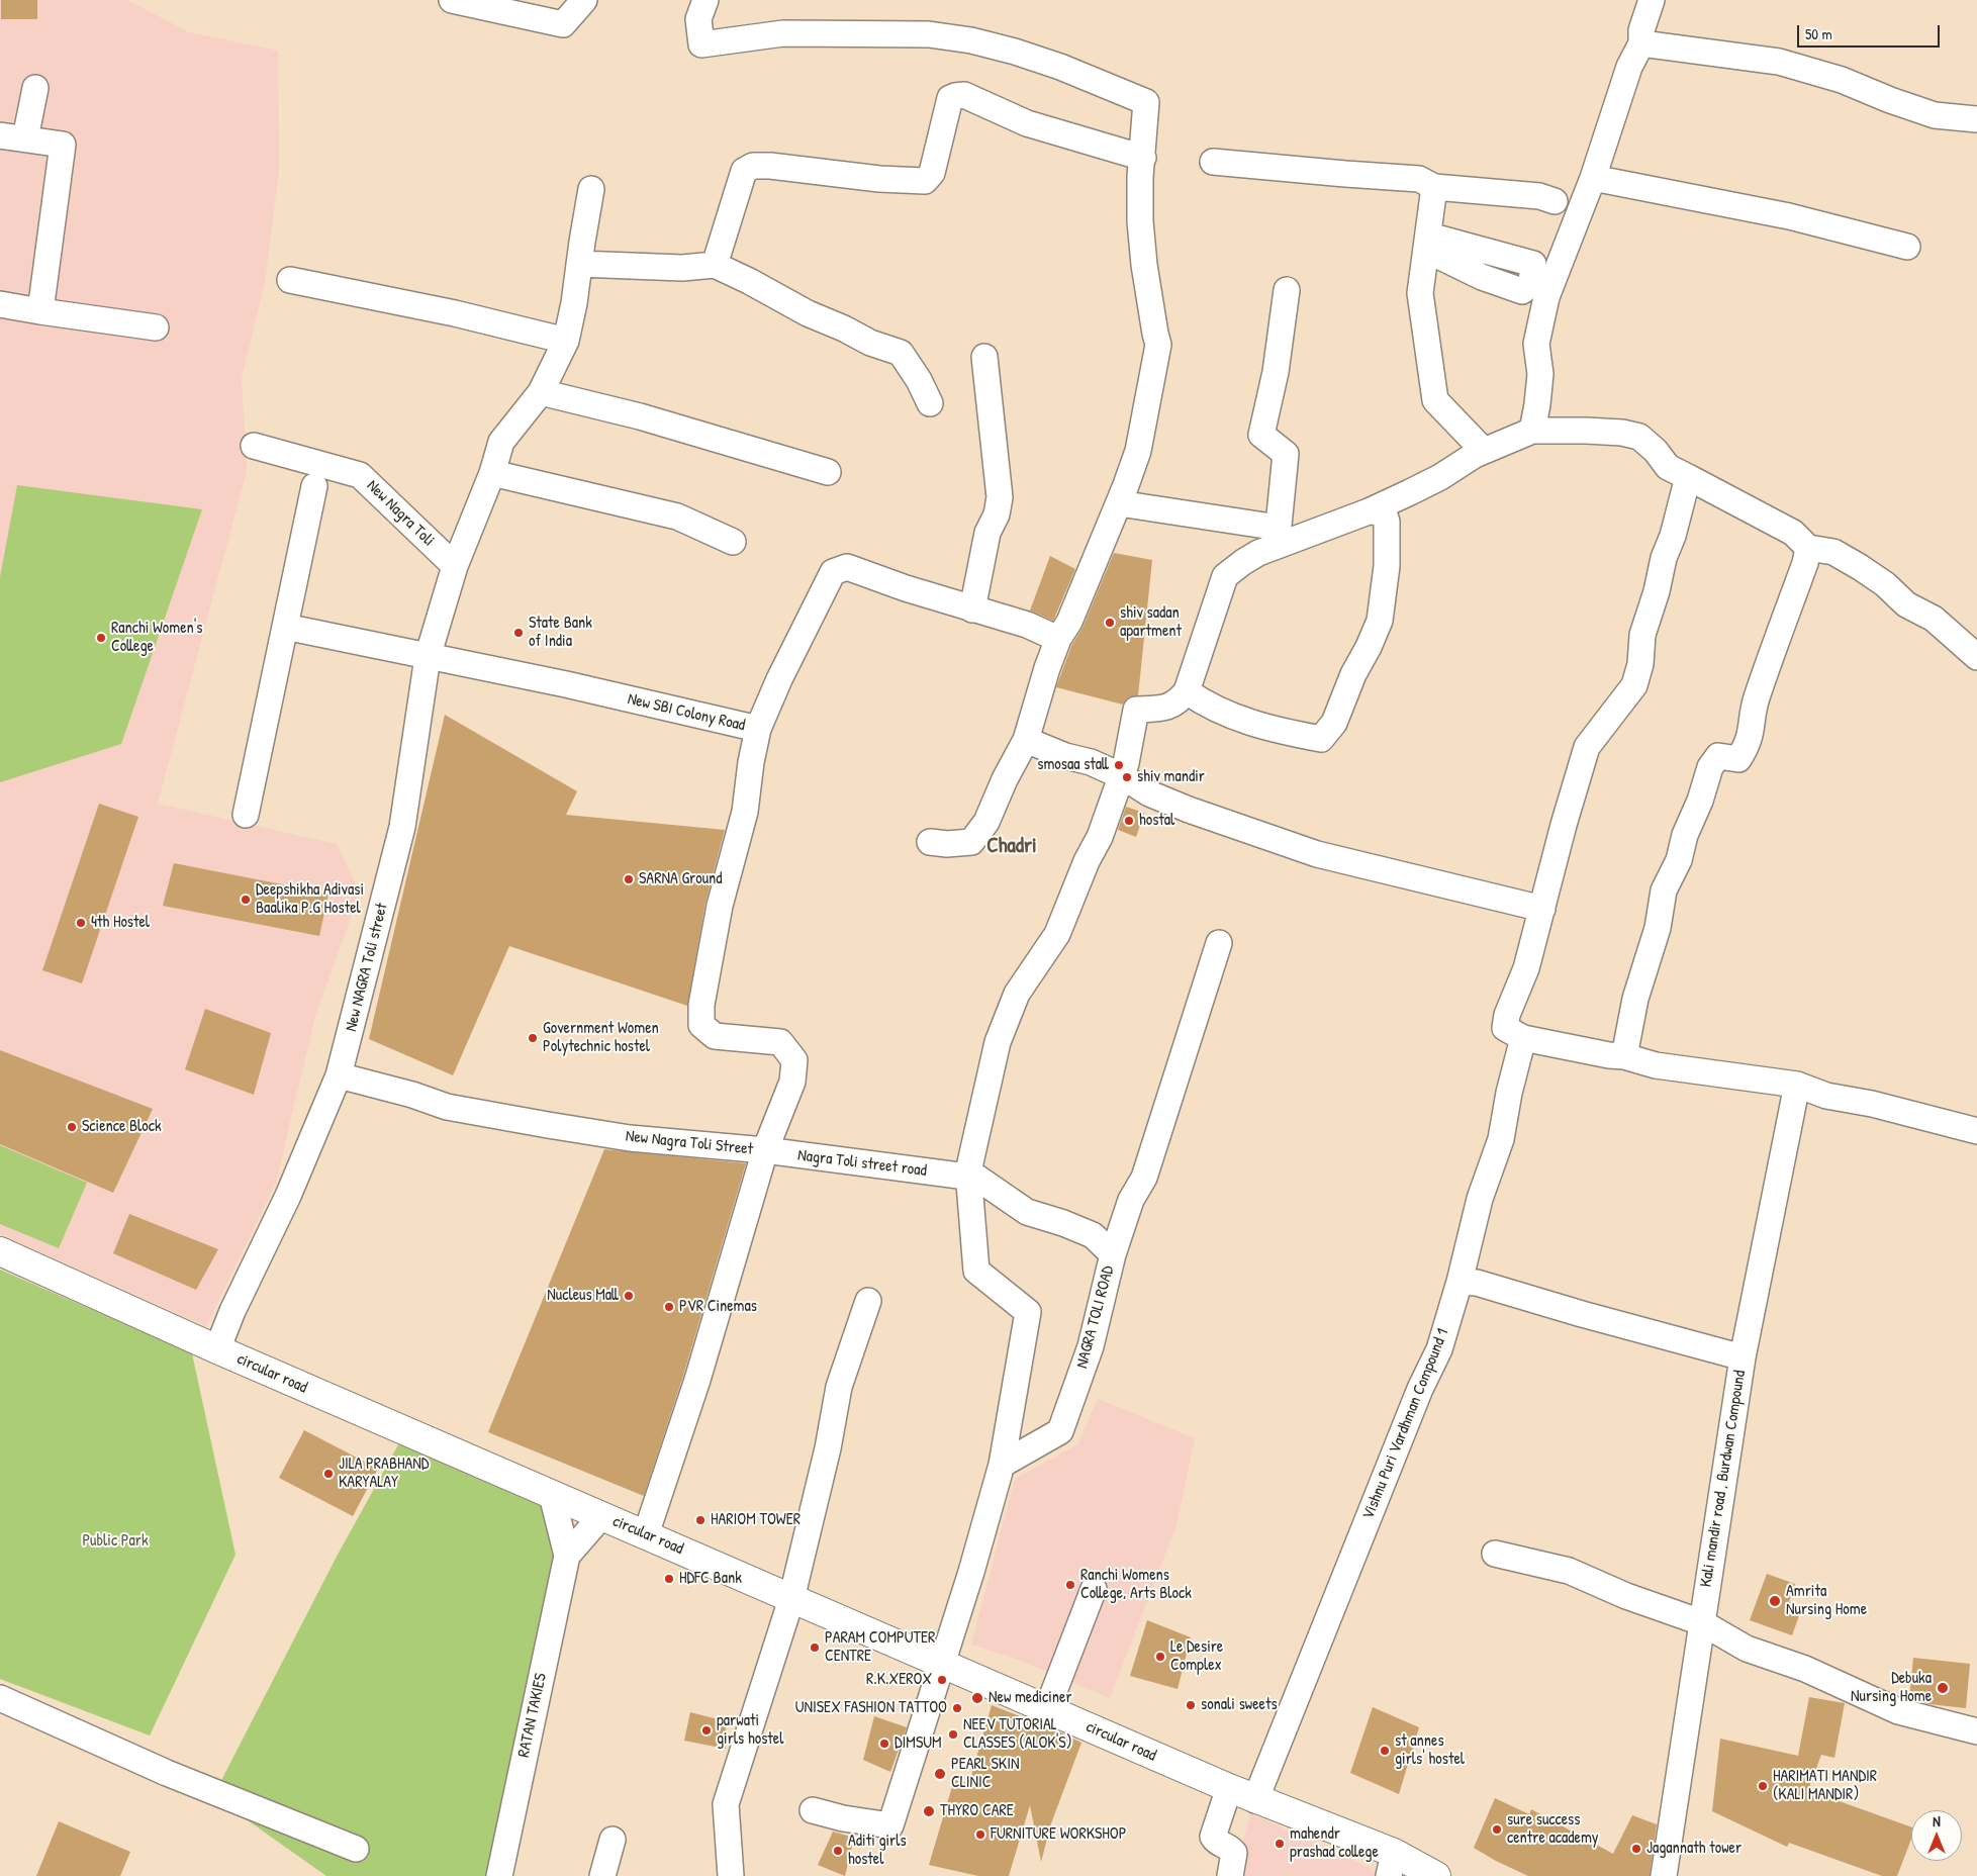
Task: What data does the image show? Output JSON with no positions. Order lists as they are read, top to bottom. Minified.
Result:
{"streets":{"main road":["circular road"],"street":["New Nagra Toli","New SBI Colony Road","New NAGRA Toli street","New Nagra Toli Street","Nagra Toli street road","NAGRA TOLI ROAD","Vishnu Puri Vardhman Compound 1","Kali mandir road , Burdwan Compound","RATAN TAKIES"]},"crossings":[["New Nagra Toli","New NAGRA Toli street"],["New SBI Colony Road","New NAGRA Toli street"],["New SBI Colony Road","New Nagra Toli Street"],["New SBI Colony Road","Nagra Toli street road"],["New NAGRA Toli street","New Nagra Toli Street"],["New NAGRA Toli street","circular road"],["New Nagra Toli Street","Nagra Toli street road"],["New Nagra Toli Street","circular road"],["circular road","Vishnu Puri Vardhman Compound 1"],["circular road","RATAN TAKIES"]],"districts":["Chadri"],"parks":["Public Park"],"places":["shiv sadan apartment","State Bank of India","Ranchi Women's College","smosaa stall","shiv mandir","hostal","SARNA Ground","Deepshikha Adivasi Baalika P.G Hostel","4th Hostel","Government Women Polytechnic hostel","Science Block","Nucleus Mall","PVR Cinemas","JILA PRABHAND KARYALAY","HARIOM TOWER","HDFC Bank","Ranchi Womens College, Arts Block","Amrita Nursing Home","PARAM COMPUTER CENTRE","Le Desire Complex","R.K.XEROX","Debuka Nursing Home","New mediciner","sonali sweets","UNISEX FASHION TATTOO","parwati girls hostel","NEEV TUTORIAL CLASSES (ALOK'S)","DIMSUM","st annes girls' hostel","PEARL SKIN CLINIC","HARIMATI MANDIR (KALI MANDIR)","THYRO CARE","sure success centre academy","FURNITURE WORKSHOP","mahendr prashad college","Jagannath tower","Aditi girls hostel"],"scale_bar":"50 m","north":"top"}
